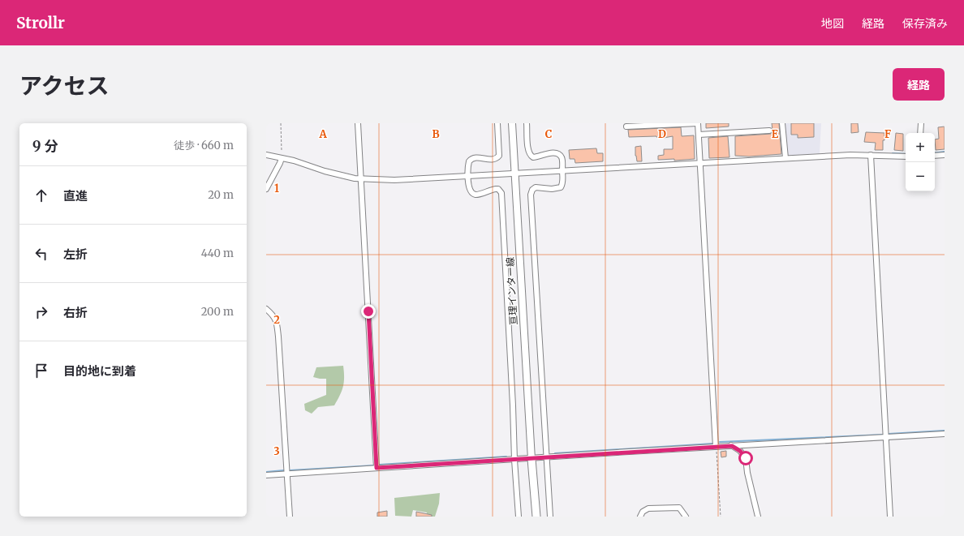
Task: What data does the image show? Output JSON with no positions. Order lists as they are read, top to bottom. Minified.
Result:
{"streets":{"main road":["亘理インター線"]},"page":{"header":"Strollr","nav":["地図","経路","保存済み"],"title":"アクセス","buttons":"経路","heading":["9 分","徒歩 · 660 m"],"map_buttons":["+","−"],"list":[["直進","20 m"],["左折","440 m"],["右折","200 m"],"目的地に到着"]},"grid":{"columns":["A","B","C","D","E","F"],"rows":["1","2","3"]}}
